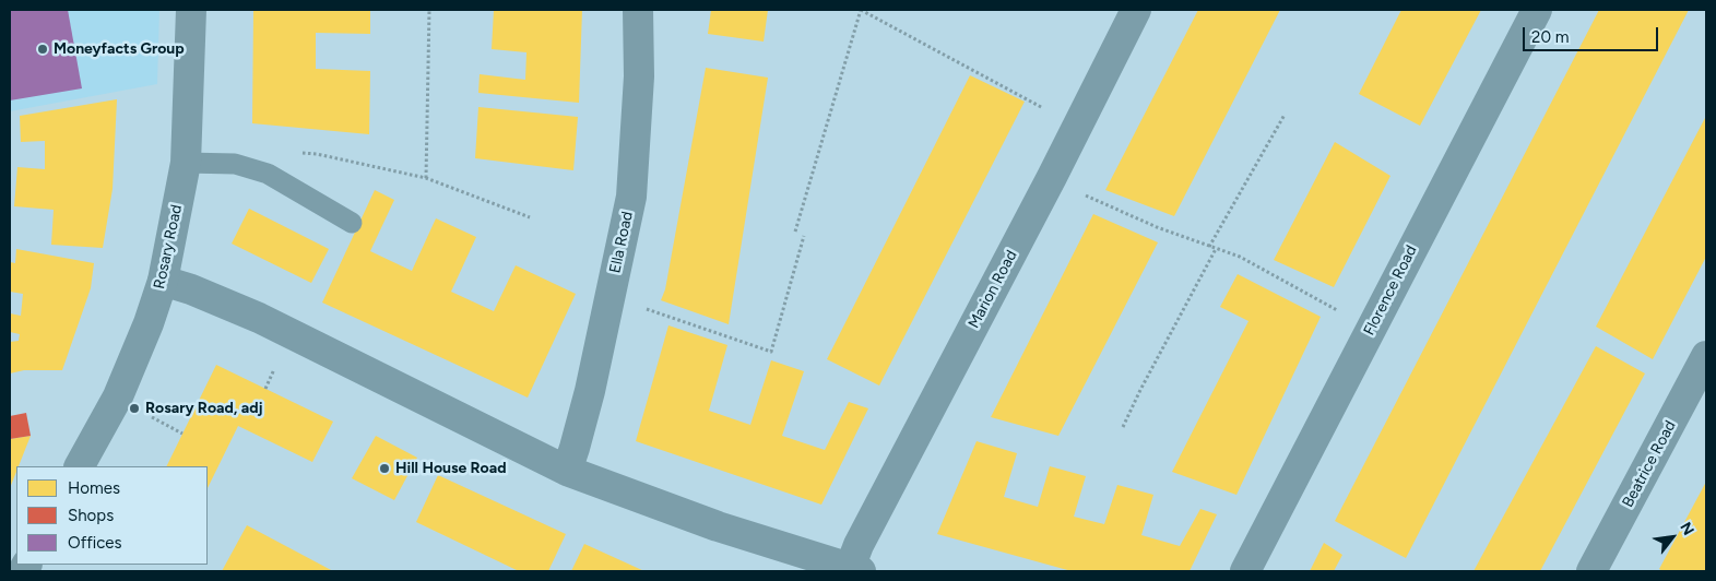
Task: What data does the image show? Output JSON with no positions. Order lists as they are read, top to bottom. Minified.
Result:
{"streets":{"street":["Ella Road","Rosary Road","Marion Road","Florence Road","Beatrice Road"]},"places":["Moneyfacts Group","Rosary Road, adj","Hill House Road"],"legend":["Homes","Shops","Offices"],"scale_bar":"20 m","north":"top right"}
